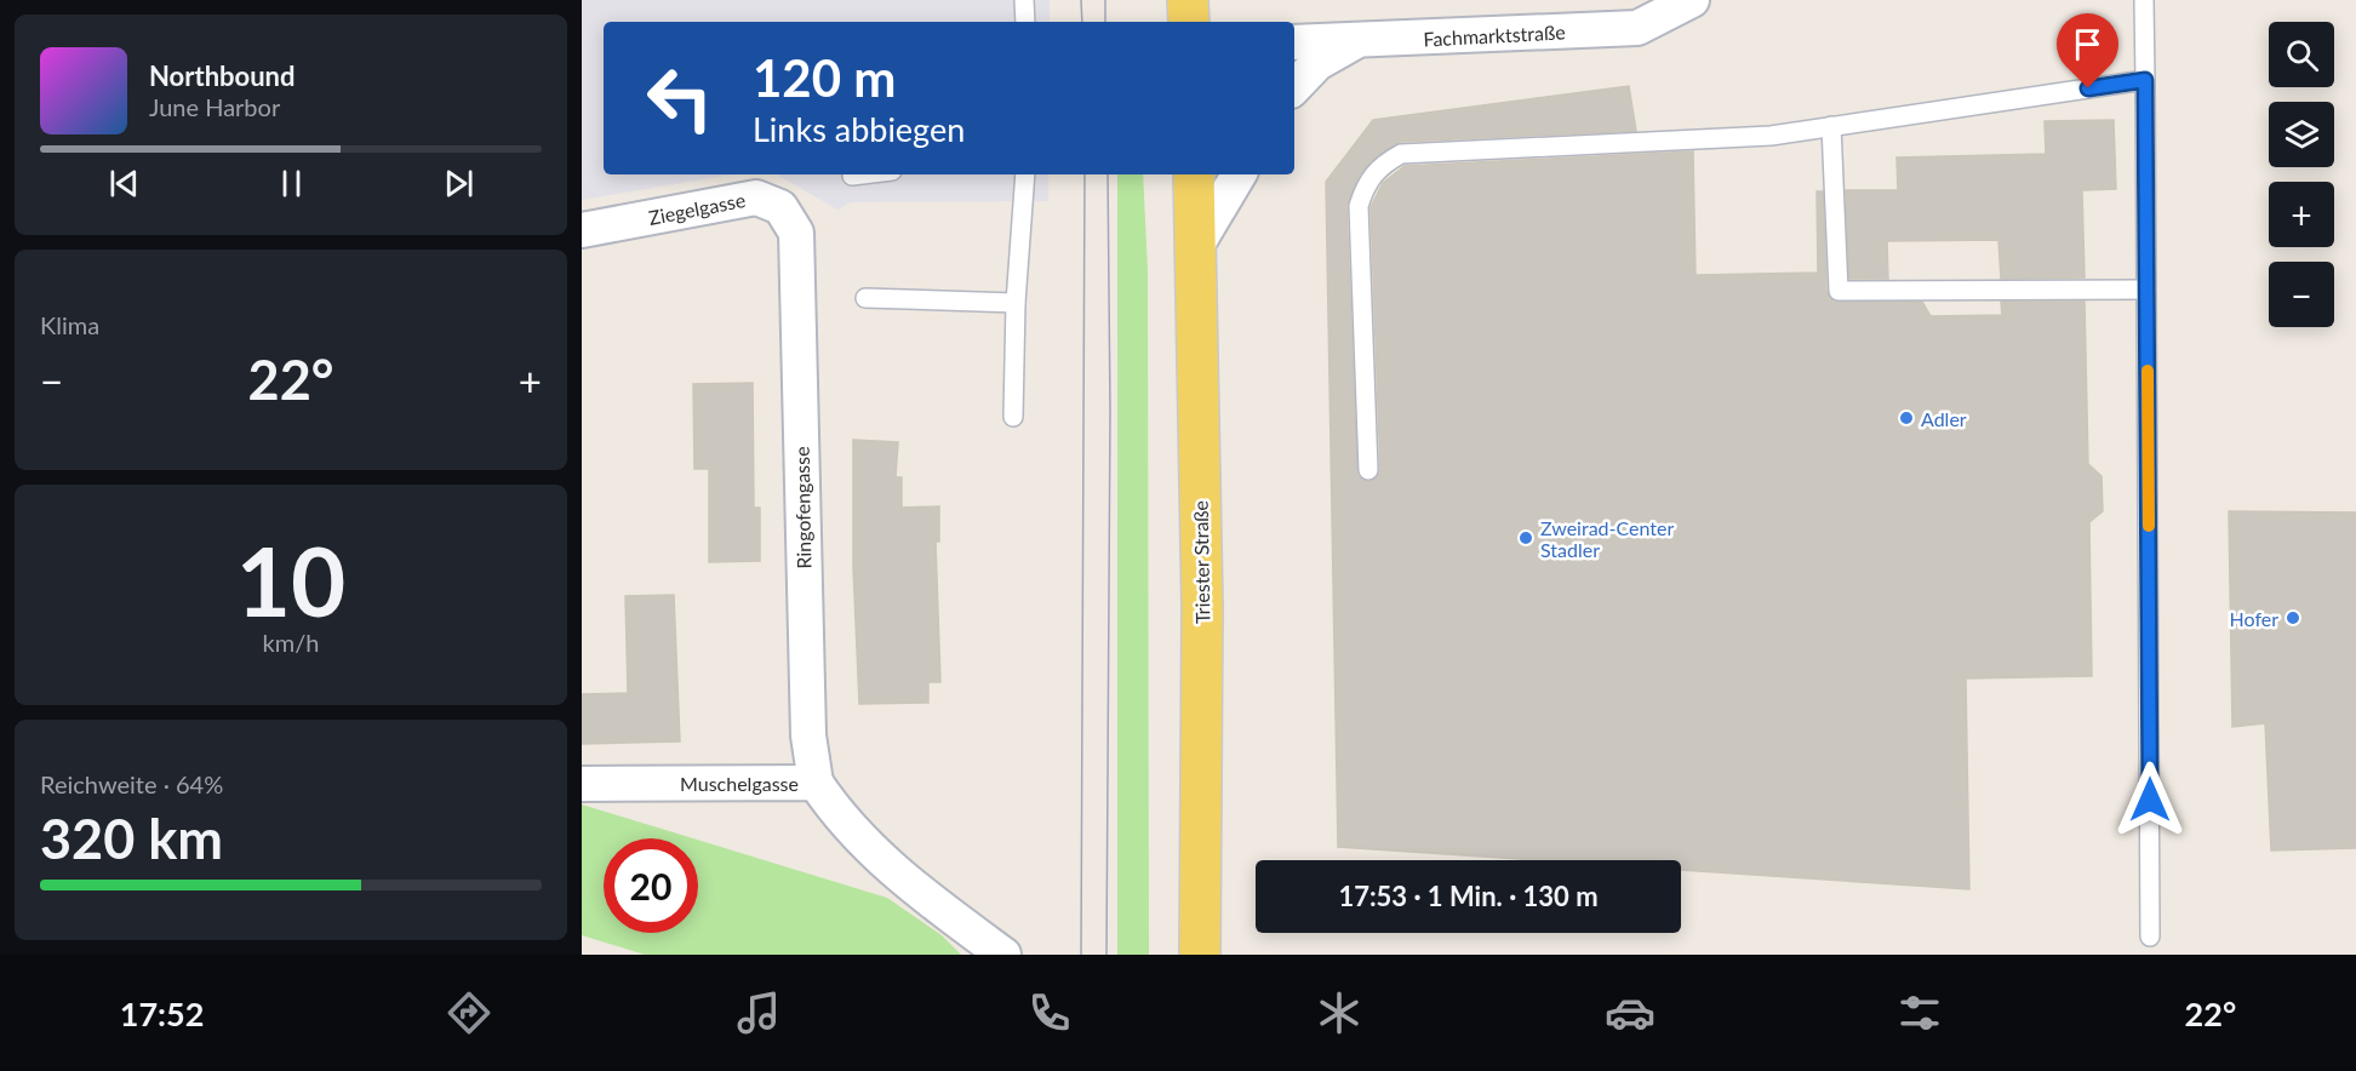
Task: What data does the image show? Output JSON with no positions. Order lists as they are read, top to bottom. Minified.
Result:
{"streets":{"main road":["Triester Straße"],"street":["Fachmarktstraße","Ziegelgasse","Ringofengasse","Muschelgasse"]},"crossings":[["Ziegelgasse","Ringofengasse"],["Ringofengasse","Muschelgasse"]],"places":["Adler","Zweirad-Center Stadler","Hofer"],"page":{"map_buttons":["+","−"],"turn":["120 m","Links abbiegen"],"song":["Northbound","June Harbor"],"tile":["Klima",["10","km/h"],["Reichweite · 64%","320 km"]],"heat":["−","22°","+"],"limit":"20","trip":"17:53 · 1 Min. · 130 m","tabs":["17:52","22°"]}}
